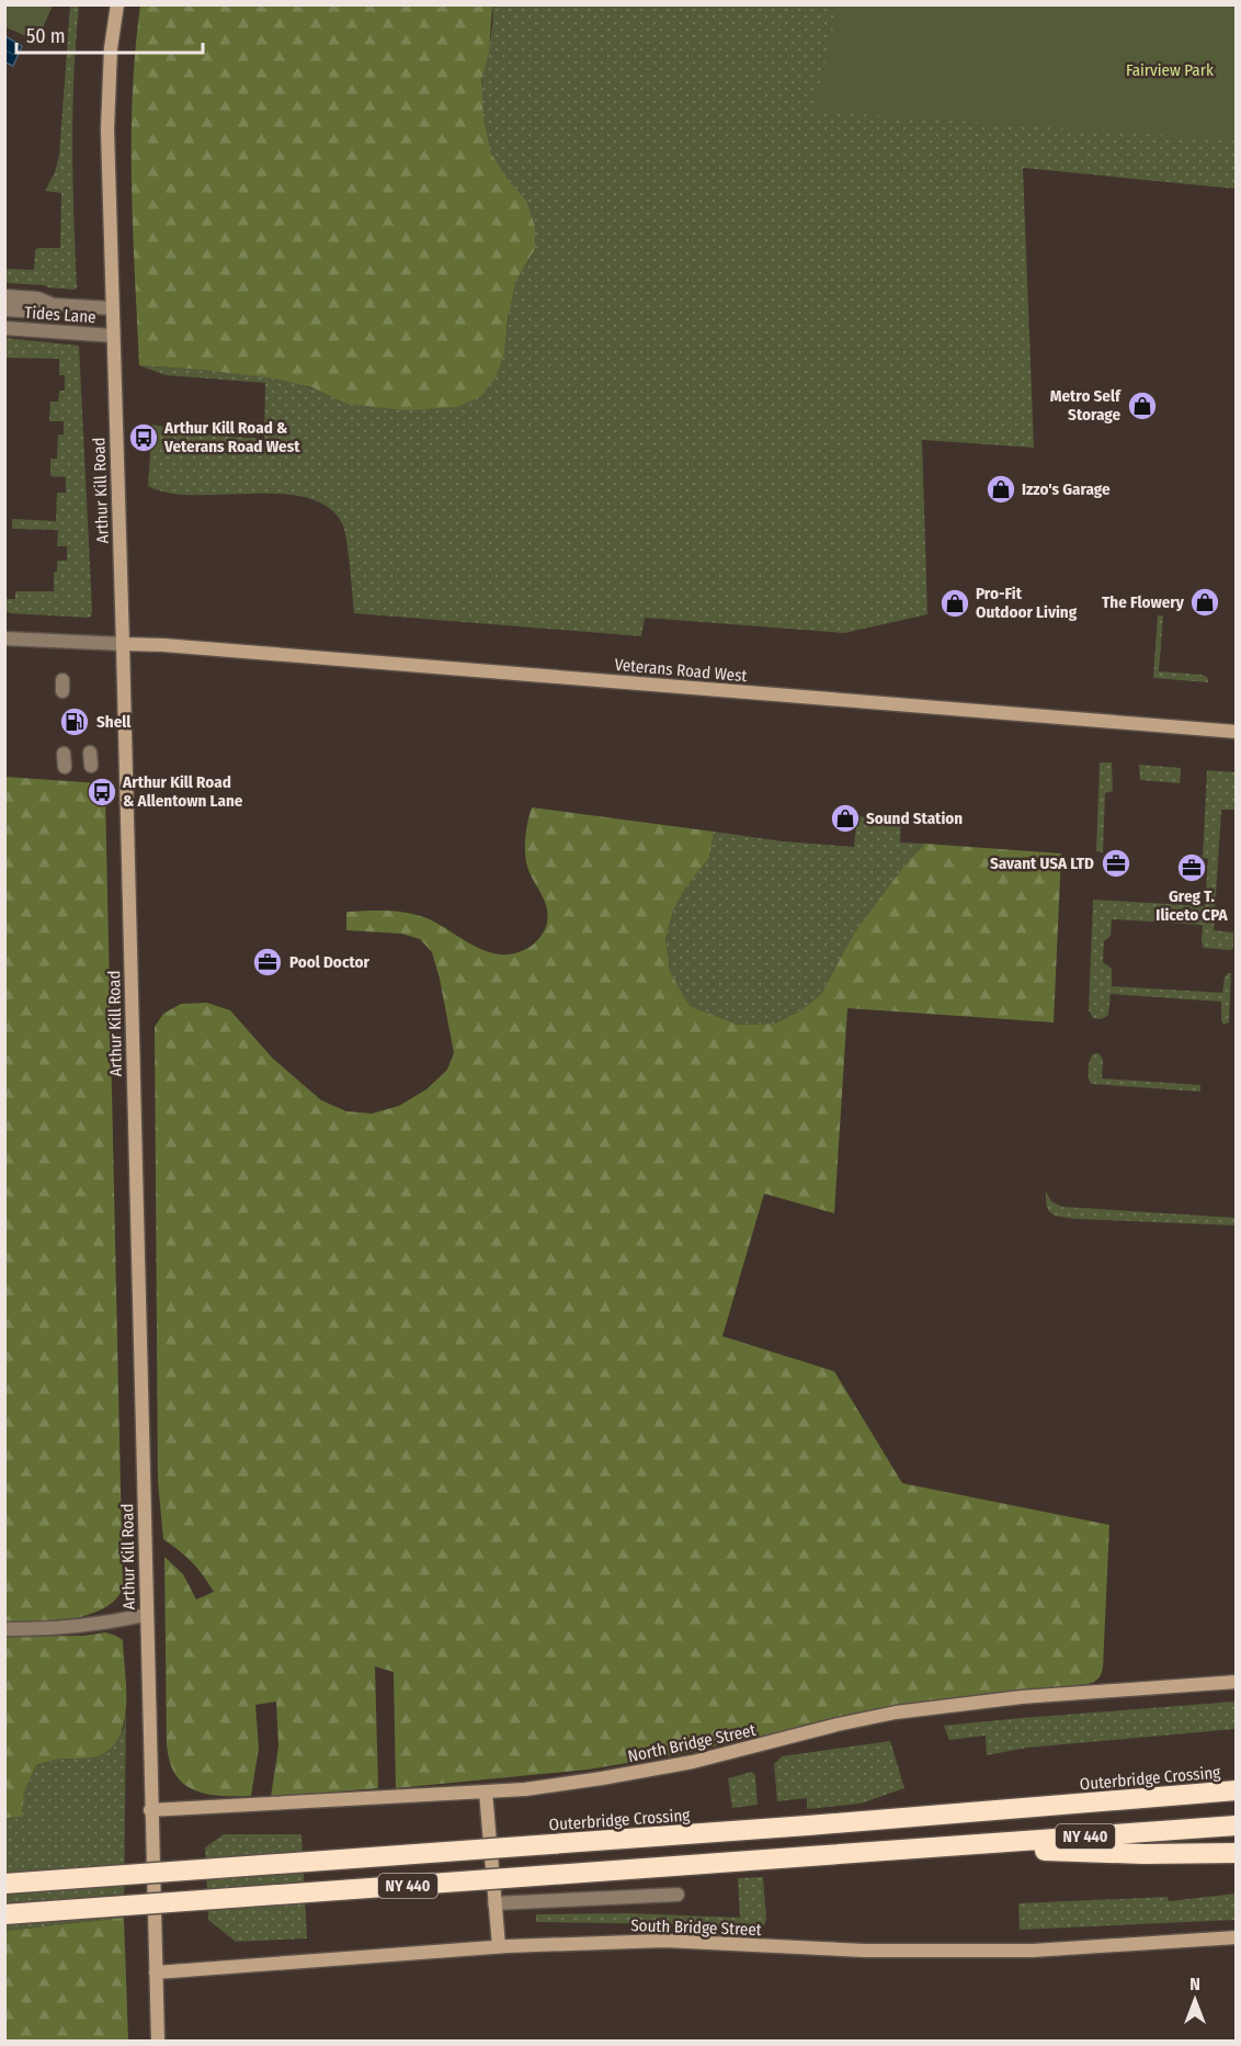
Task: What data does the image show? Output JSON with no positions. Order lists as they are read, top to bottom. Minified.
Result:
{"streets":{"highway":["Outerbridge Crossing","NY 440"],"street":["Tides Lane","Arthur Kill Road","Veterans Road West","North Bridge Street","South Bridge Street"]},"crossings":[["Tides Lane","Arthur Kill Road"],["Arthur Kill Road","Veterans Road West"],["Arthur Kill Road","North Bridge Street"],["Arthur Kill Road","South Bridge Street"]],"parks":["Fairview Park"],"places":{"shop":["Metro Self Storage","Izzo's Garage","The Flowery","Pro-Fit Outdoor Living","Sound Station"],"bus stop":["Arthur Kill Road & Veterans Road West","Arthur Kill Road & Allentown Lane"],"fuel station":["Shell"],"office":["Savant USA LTD","Greg T. Iliceto CPA","Pool Doctor"]},"scale_bar":"50 m","north":"top"}
